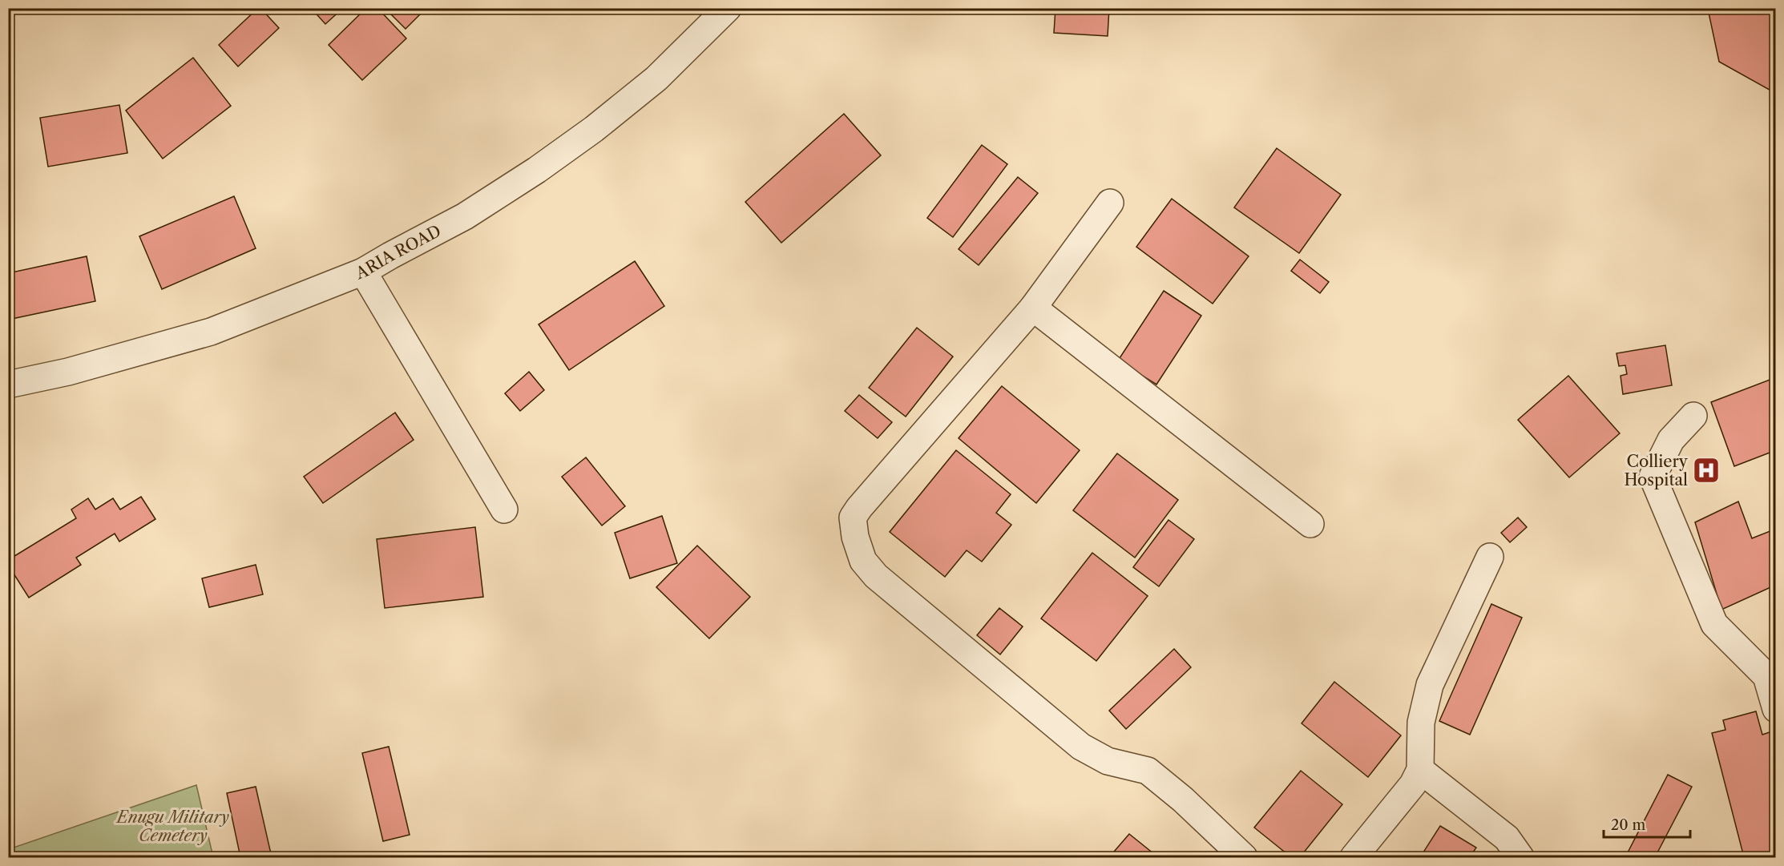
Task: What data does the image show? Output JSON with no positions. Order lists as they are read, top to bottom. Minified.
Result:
{"streets":{"street":["ARIA ROAD"]},"parks":["Enugu Military Cemetery"],"places":{"hospital":["Colliery Hospital"]},"scale_bar":"20 m"}
